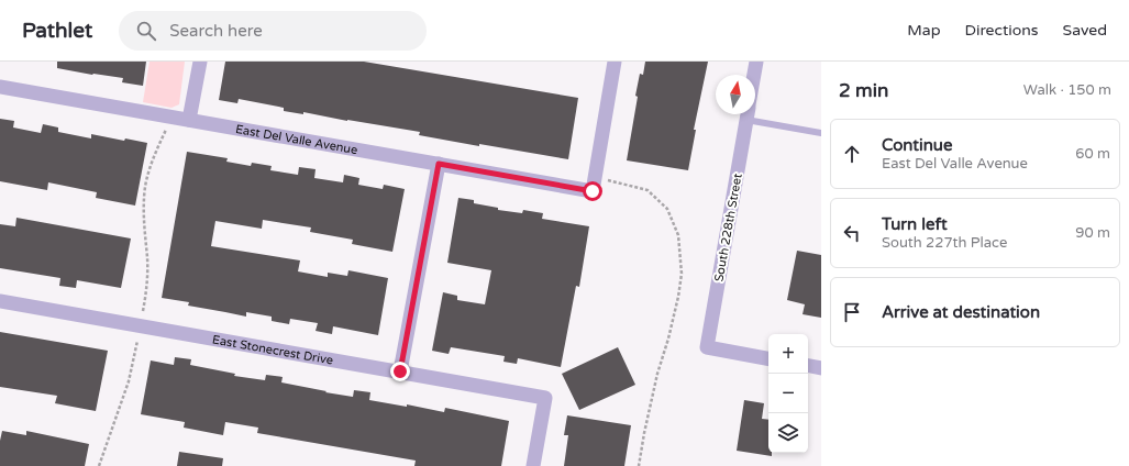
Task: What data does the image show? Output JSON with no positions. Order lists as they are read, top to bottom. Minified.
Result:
{"streets":{"street":["East Del Valle Avenue","South 228th Street","East Stonecrest Drive"]},"north":"top","page":{"header":"Pathlet","search":"Search here","nav":["Map","Directions","Saved"],"heading":["2 min","Walk · 150 m"],"list":[["Continue","East Del Valle Avenue","60 m"],["Turn left","South 227th Place","90 m"],"Arrive at destination"],"map_buttons":["+","−"]}}
